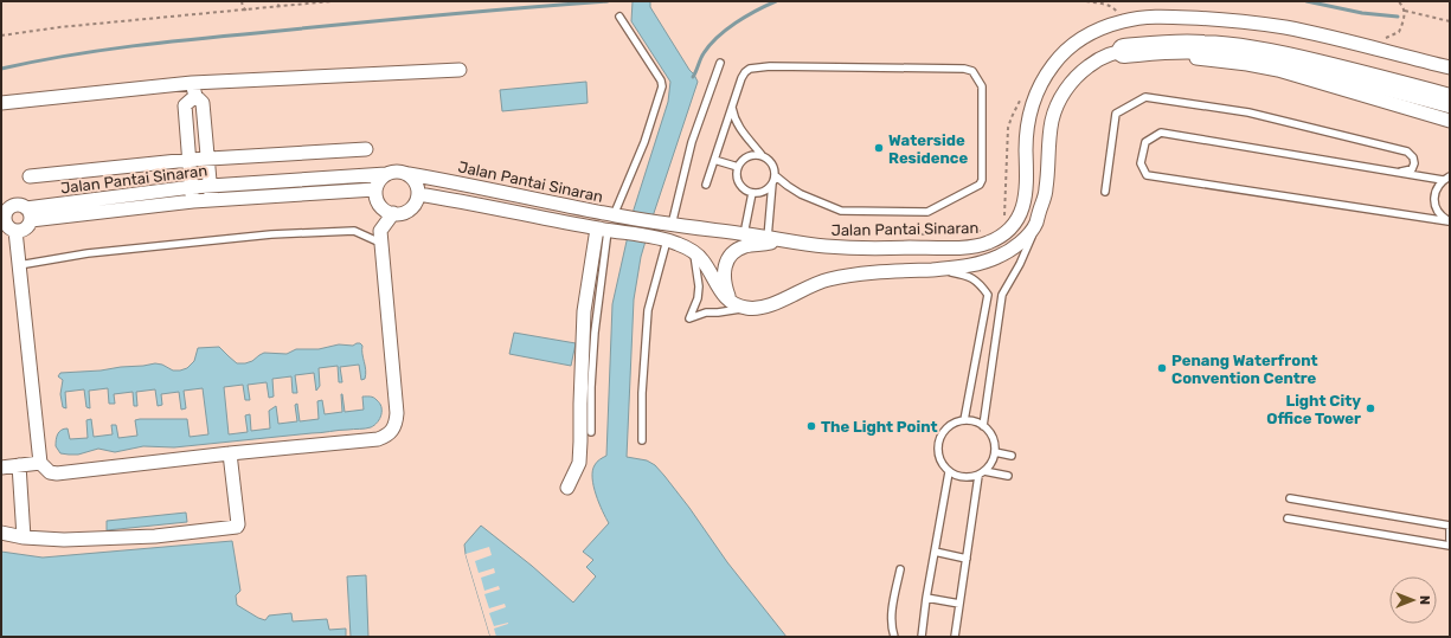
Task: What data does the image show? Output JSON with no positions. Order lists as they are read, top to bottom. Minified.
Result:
{"streets":{"street":["Jalan Pantai Sinaran"]},"places":["Waterside Residence","Penang Waterfront Convention Centre","Light City Office Tower","The Light Point"],"north":"right"}
